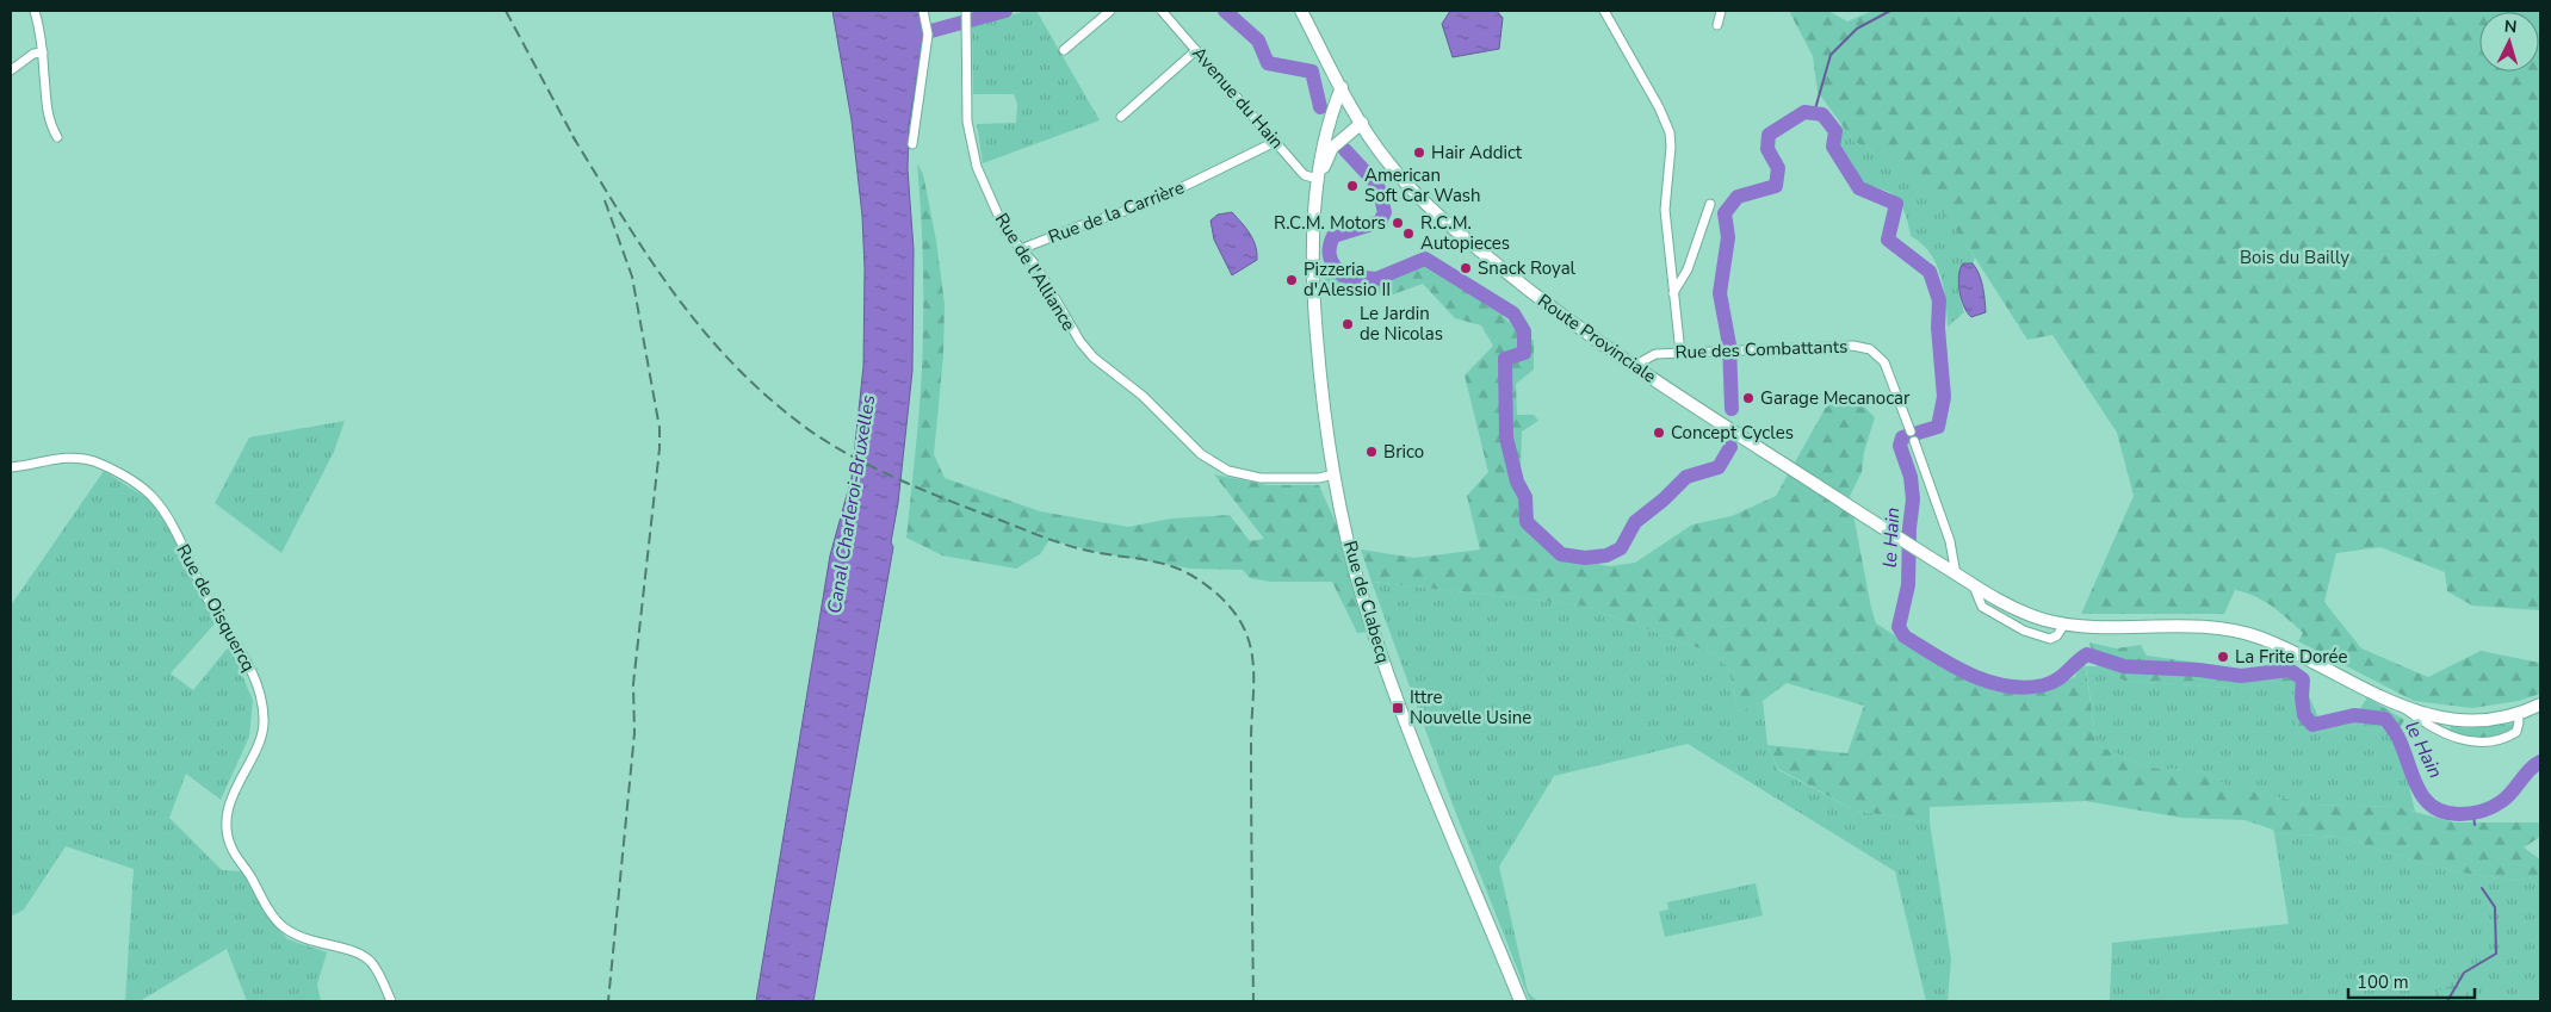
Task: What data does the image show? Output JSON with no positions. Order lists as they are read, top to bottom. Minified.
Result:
{"streets":{"main road":["Route Provinciale","Rue de Clabecq"],"street":["Avenue du Hain","Rue de la Carrière","Rue de l'Alliance","Rue des Combattants","Rue de Oisquercq"]},"crossings":[["Avenue du Hain","Rue de la Carrière"],["Avenue du Hain","Rue de Clabecq"],["Rue de la Carrière","Rue de l'Alliance"],["Rue de l'Alliance","Rue de Clabecq"],["Route Provinciale","Rue des Combattants"],["Route Provinciale","Rue de Clabecq"]],"water":["Canal Charleroi-Bruxelles","le Hain"],"parks":["Bois du Bailly"],"places":{"other":["Hair Addict","American Soft Car Wash","R.C.M. Motors","R.C.M. Autopieces","Snack Royal","Pizzeria d'Alessio II","Le Jardin de Nicolas","Garage Mecanocar","Concept Cycles","Brico","La Frite Dorée"],"transit":["Ittre Nouvelle Usine"]},"scale_bar":"100 m","north":"top"}
